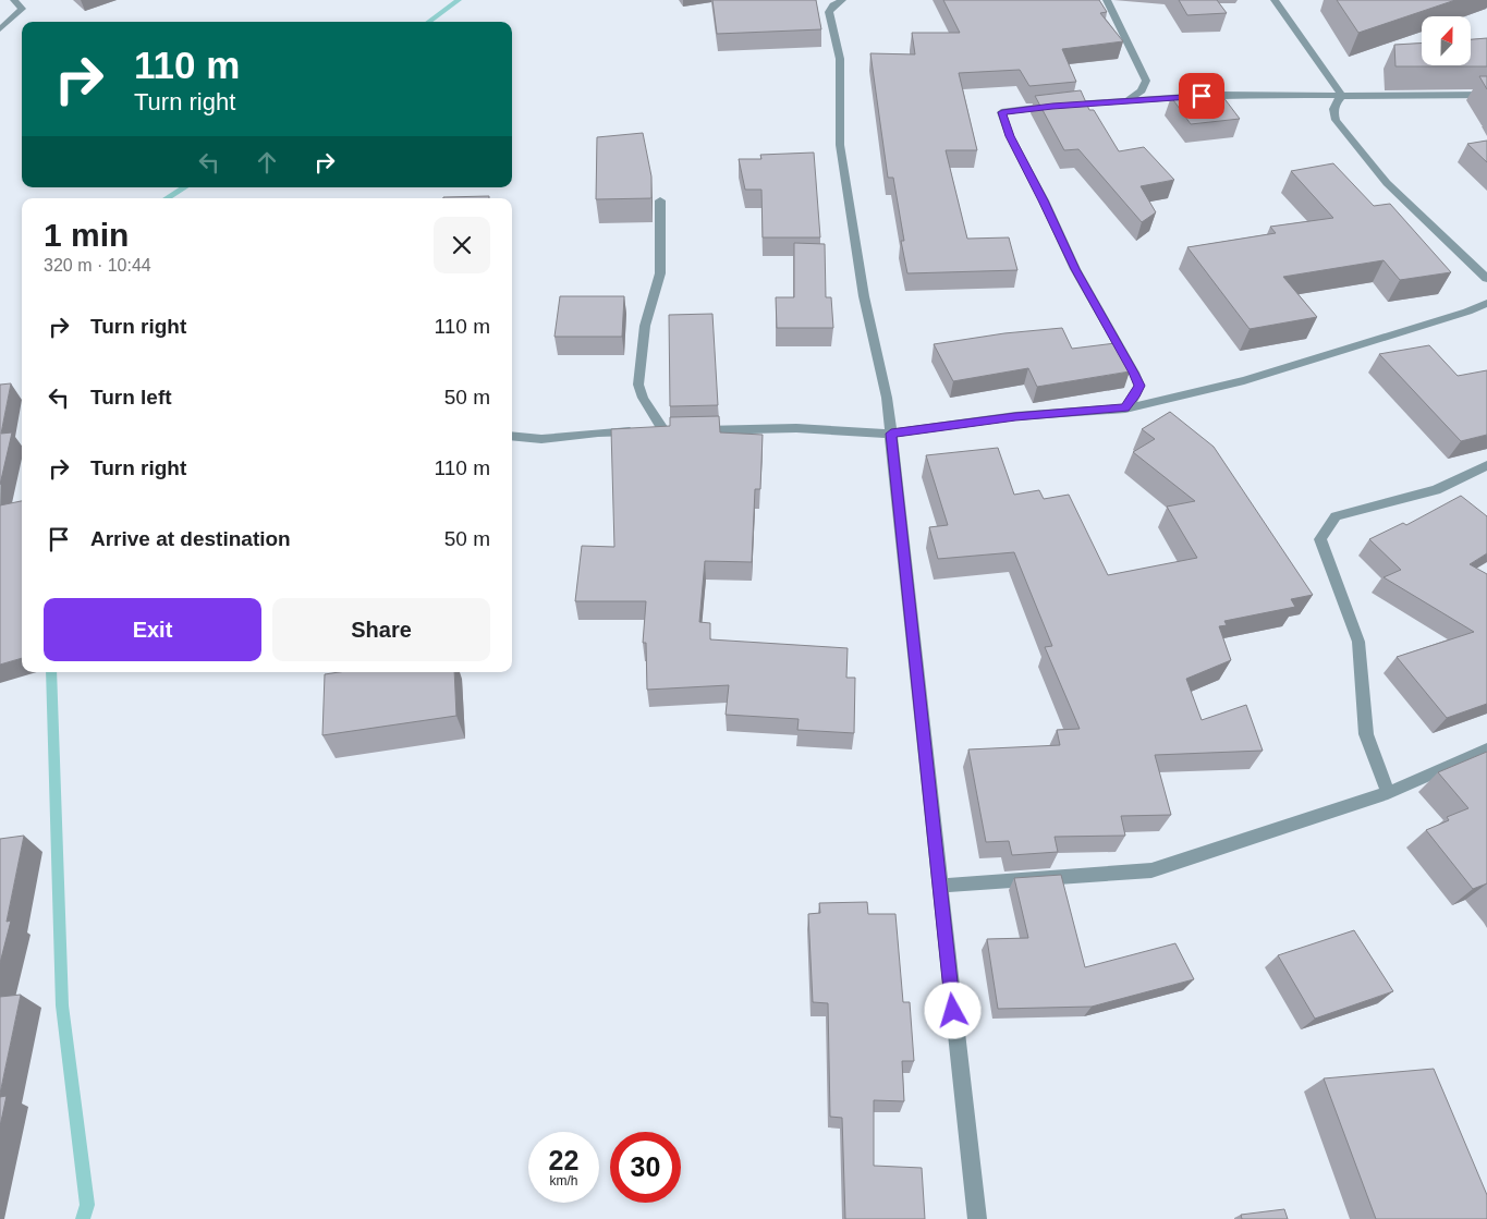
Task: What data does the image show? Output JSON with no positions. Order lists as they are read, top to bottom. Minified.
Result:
{"north":"top","page":{"turn":["110 m","Turn right"],"heading":["1 min","320 m · 10:44"],"list":[{"name":"Turn right","value":"110 m"},{"name":"Turn left","value":"50 m"},{"name":"Turn right","value":"110 m"},{"name":"Arrive at destination","value":"50 m"}],"buttons":["Exit","Share"],"speed":"22 km/h","limit":"30"}}
